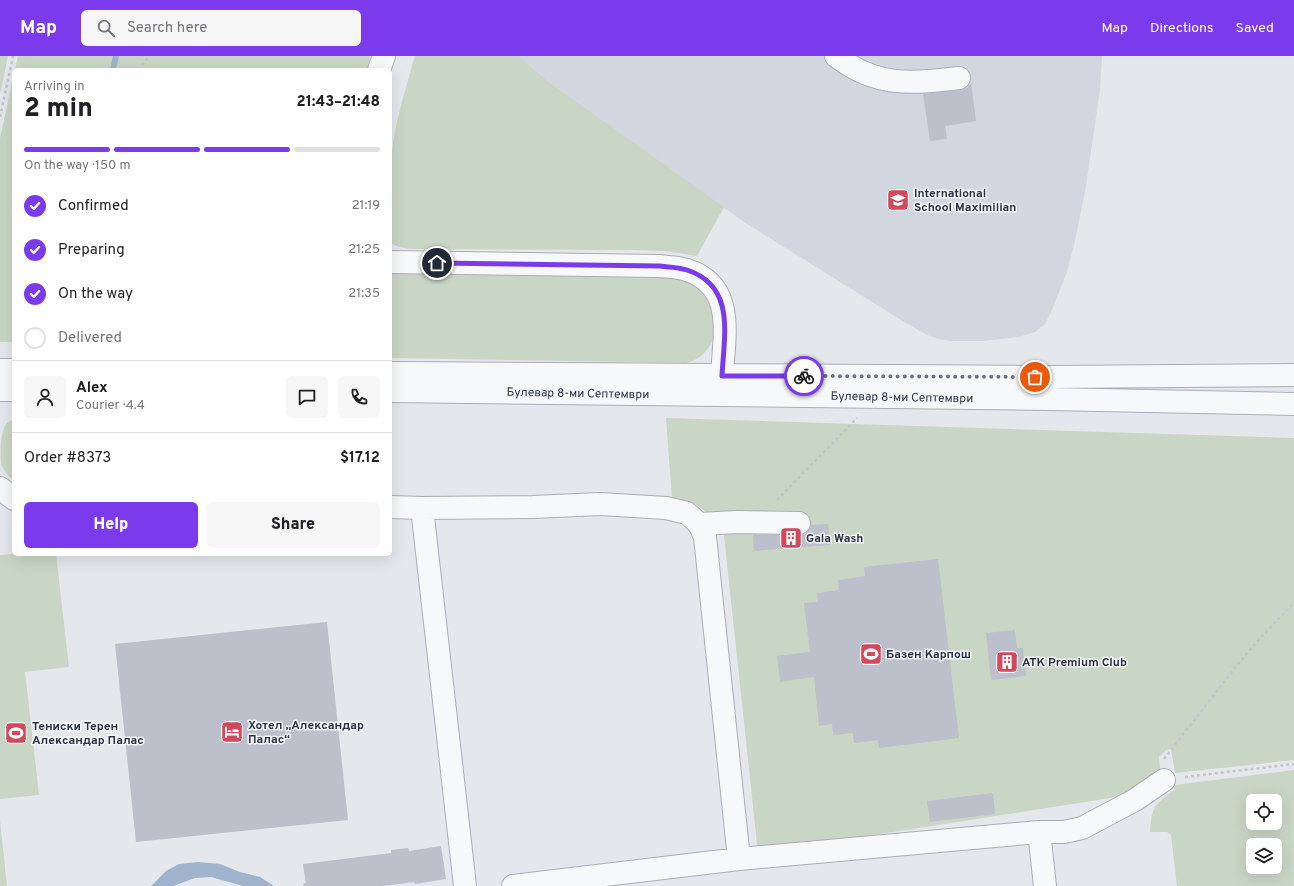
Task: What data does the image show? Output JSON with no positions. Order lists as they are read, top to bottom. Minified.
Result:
{"streets":{"street":["Булевар 8-ми Септември"]},"places":{"school or university":["International School Maximilian"],"building":["Gala Wash","ATK Premium Club"],"sports":["Базен Карпош","Тениски Терен Александар Палас"],"hotel":["Хотел „Александар Палас“"]},"page":{"header":"Map","search":"Search here","nav":["Map","Directions","Saved"],"heading":["2 min","Arriving in","21:43–21:48"],"panel":["Alex","Courier · 4.4","Order #8373","$17.12"],"bar":"On the way · 150 m","list":[["Confirmed","21:19"],["Preparing","21:25"],["On the way","21:35"],"Delivered"],"buttons":["Help","Share"]}}
